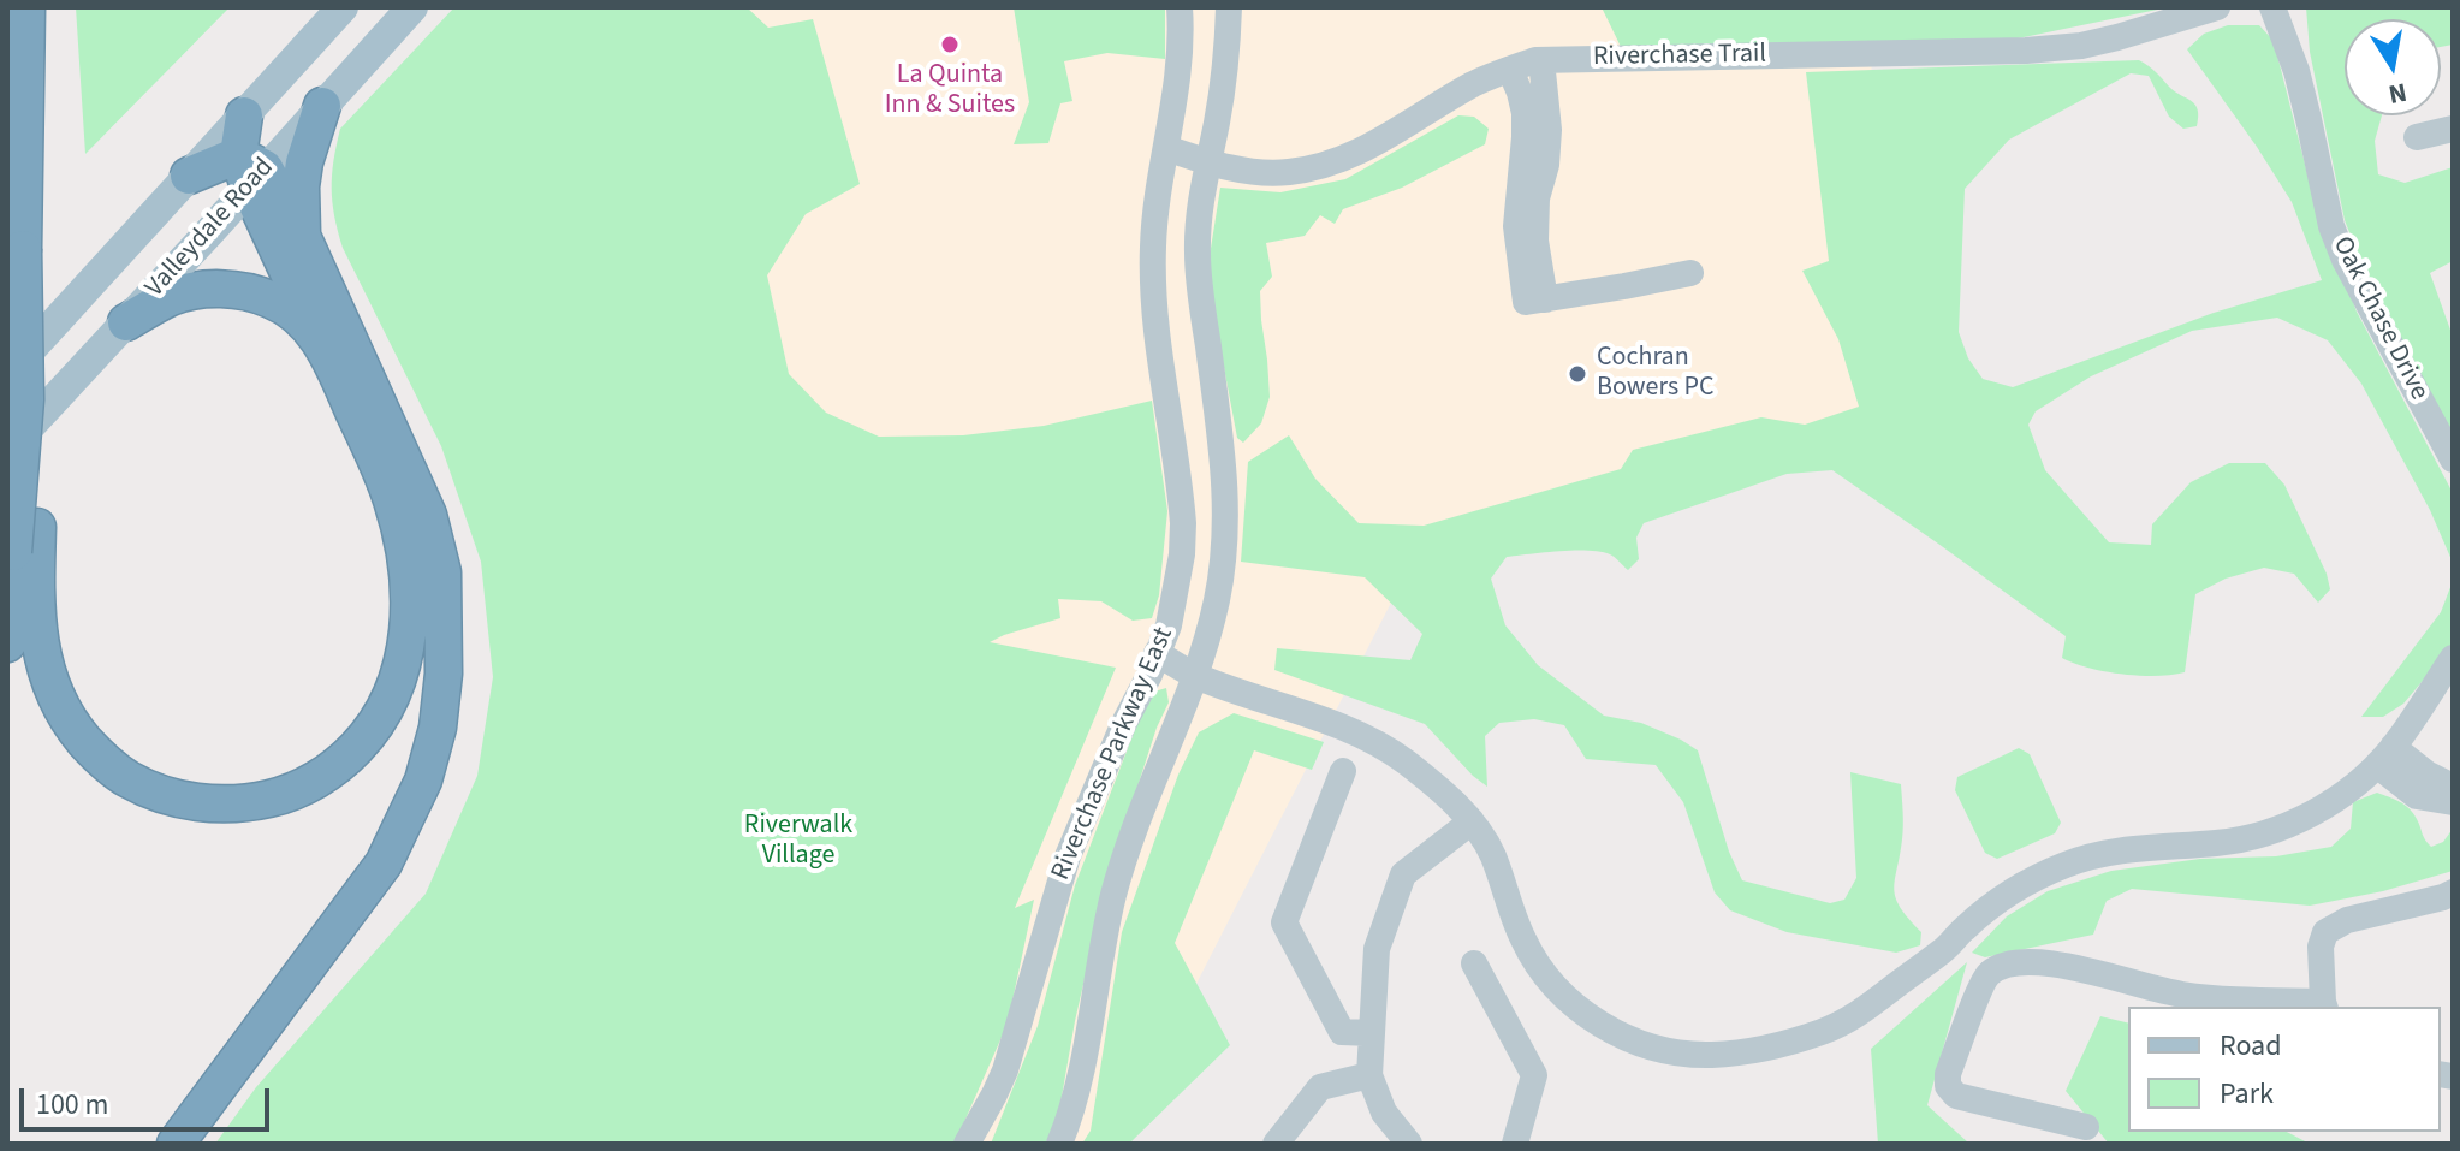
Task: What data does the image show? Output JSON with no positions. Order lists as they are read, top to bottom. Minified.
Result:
{"streets":{"main road":["Valleydale Road"],"street":["Riverchase Trail","Oak Chase Drive","Riverchase Parkway East"]},"crossings":[["Riverchase Trail","Riverchase Parkway East"]],"parks":["Riverwalk Village"],"places":["La Quinta Inn & Suites","Cochran Bowers PC"],"legend":["Road","Park"],"scale_bar":"100 m","north":"bottom"}
